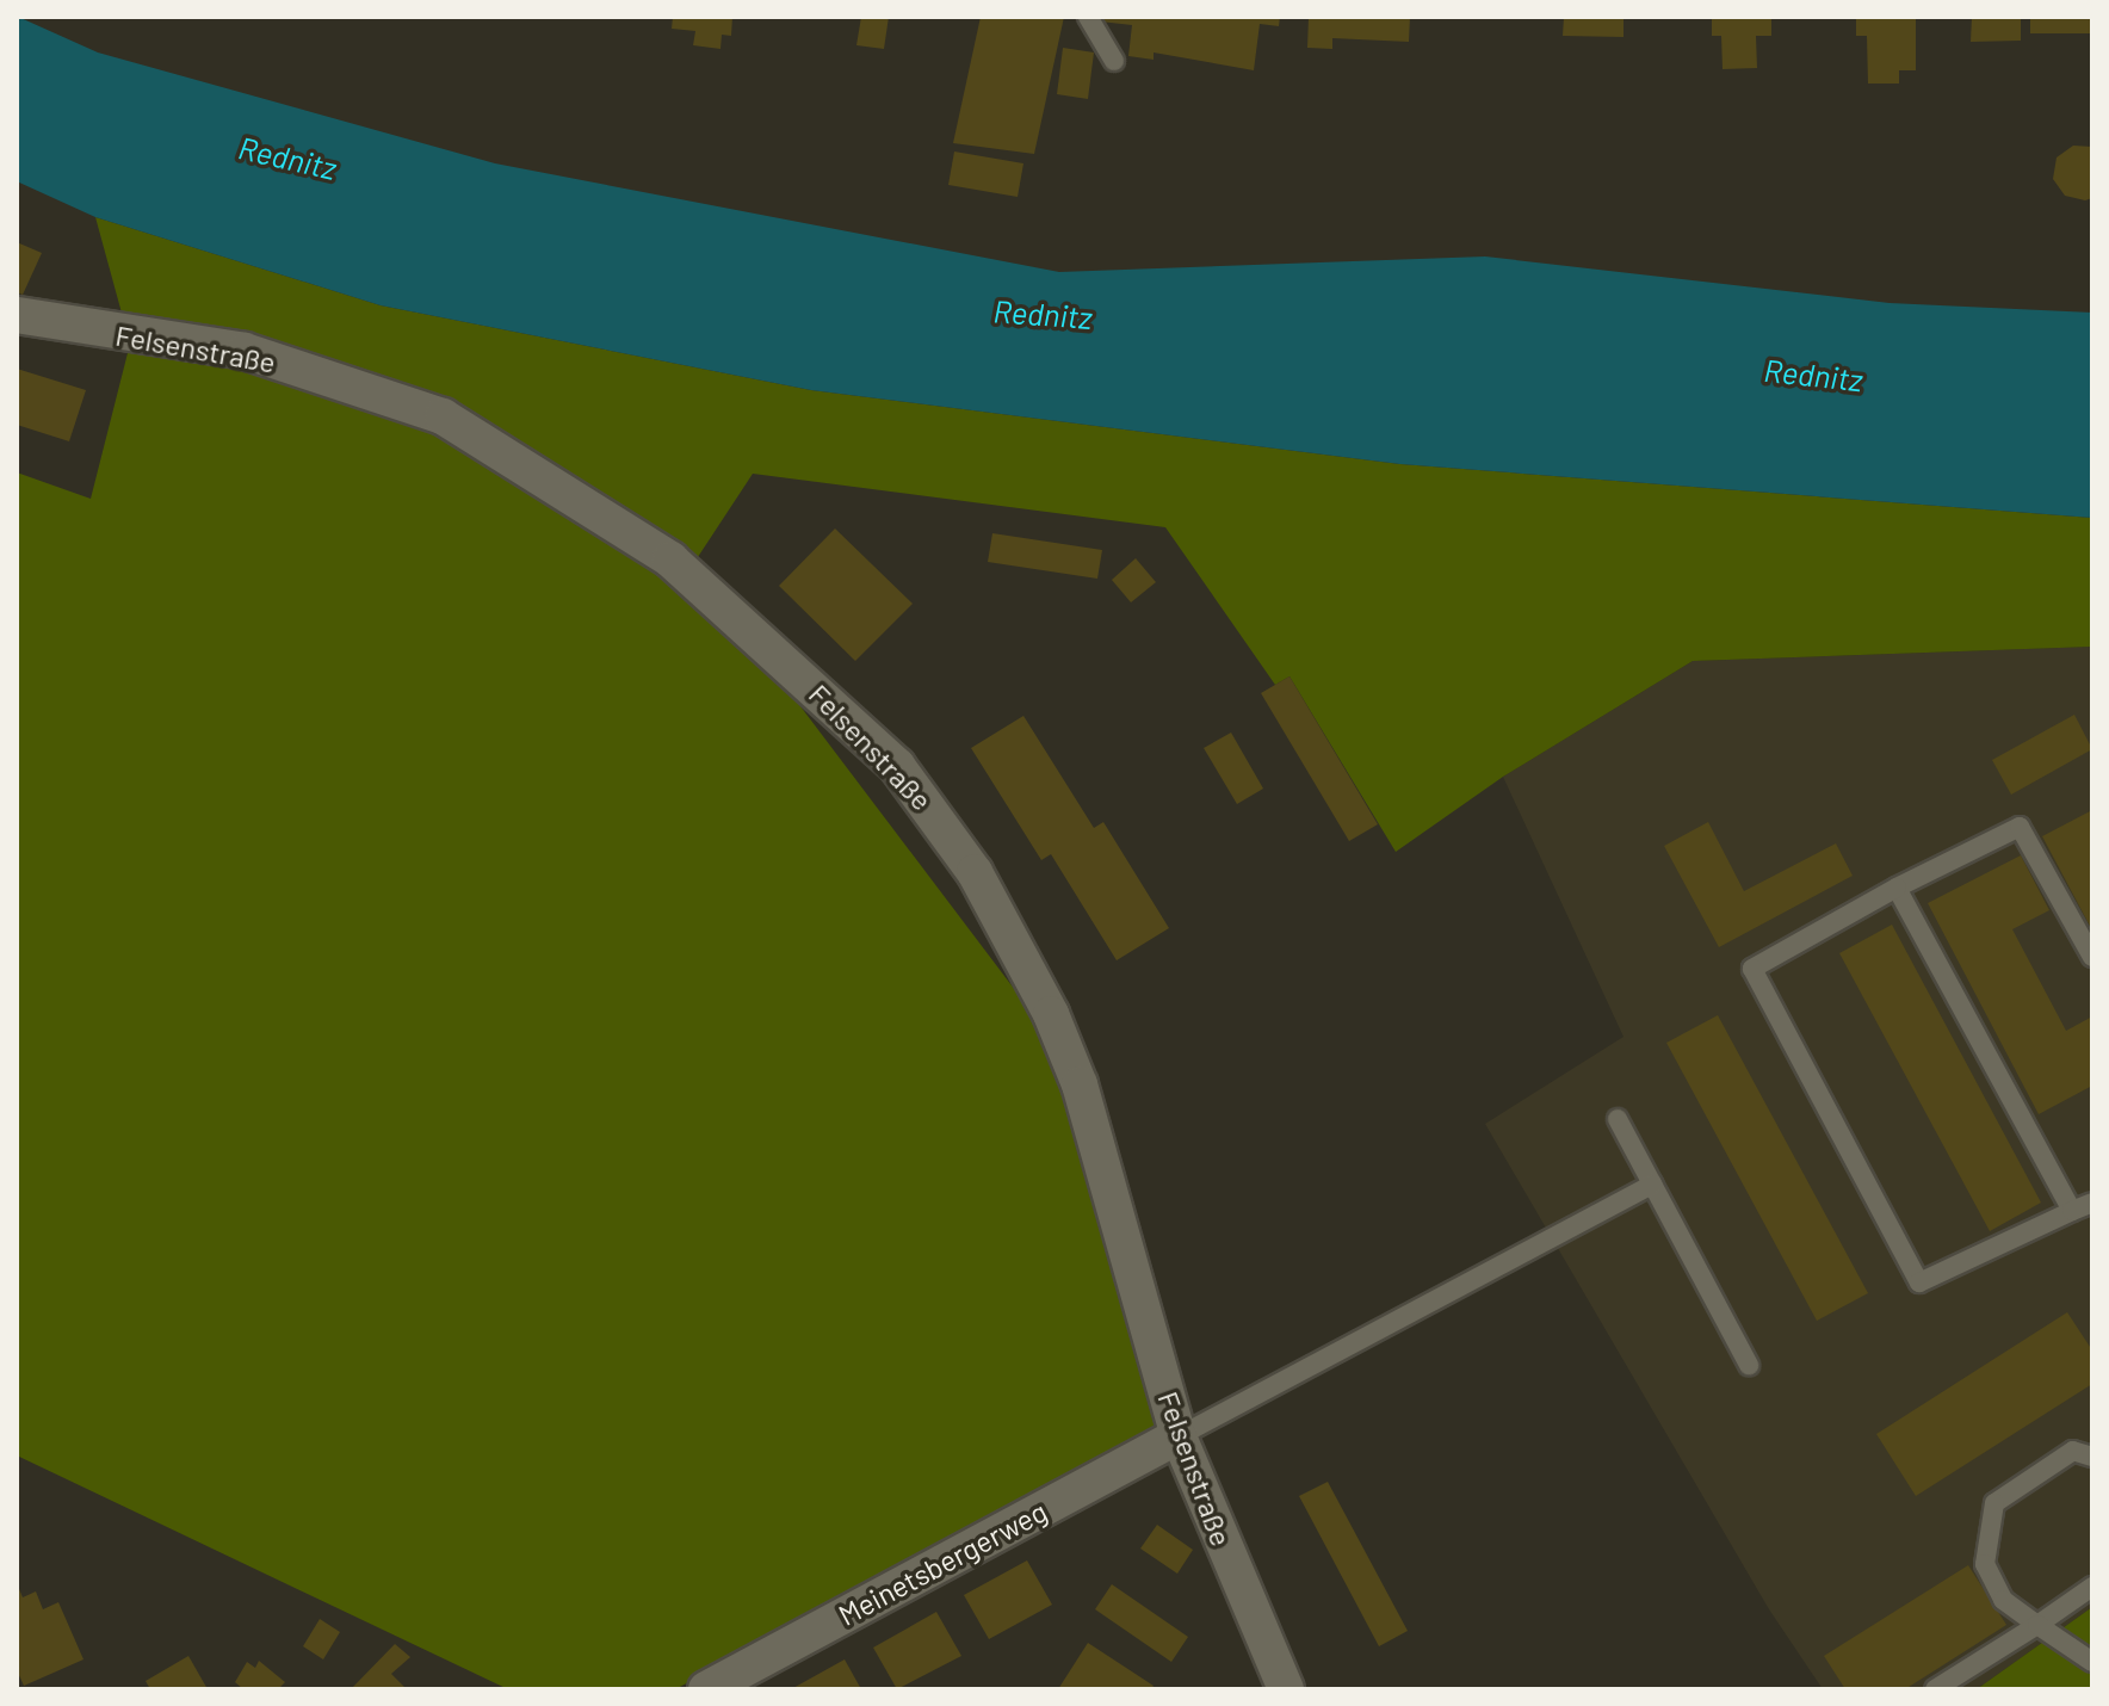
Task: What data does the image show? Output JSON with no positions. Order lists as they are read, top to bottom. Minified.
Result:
{"streets":{"street":["Felsenstraße","Meinetsbergerweg"]},"crossings":[["Felsenstraße","Meinetsbergerweg"]],"water":["Rednitz"]}
